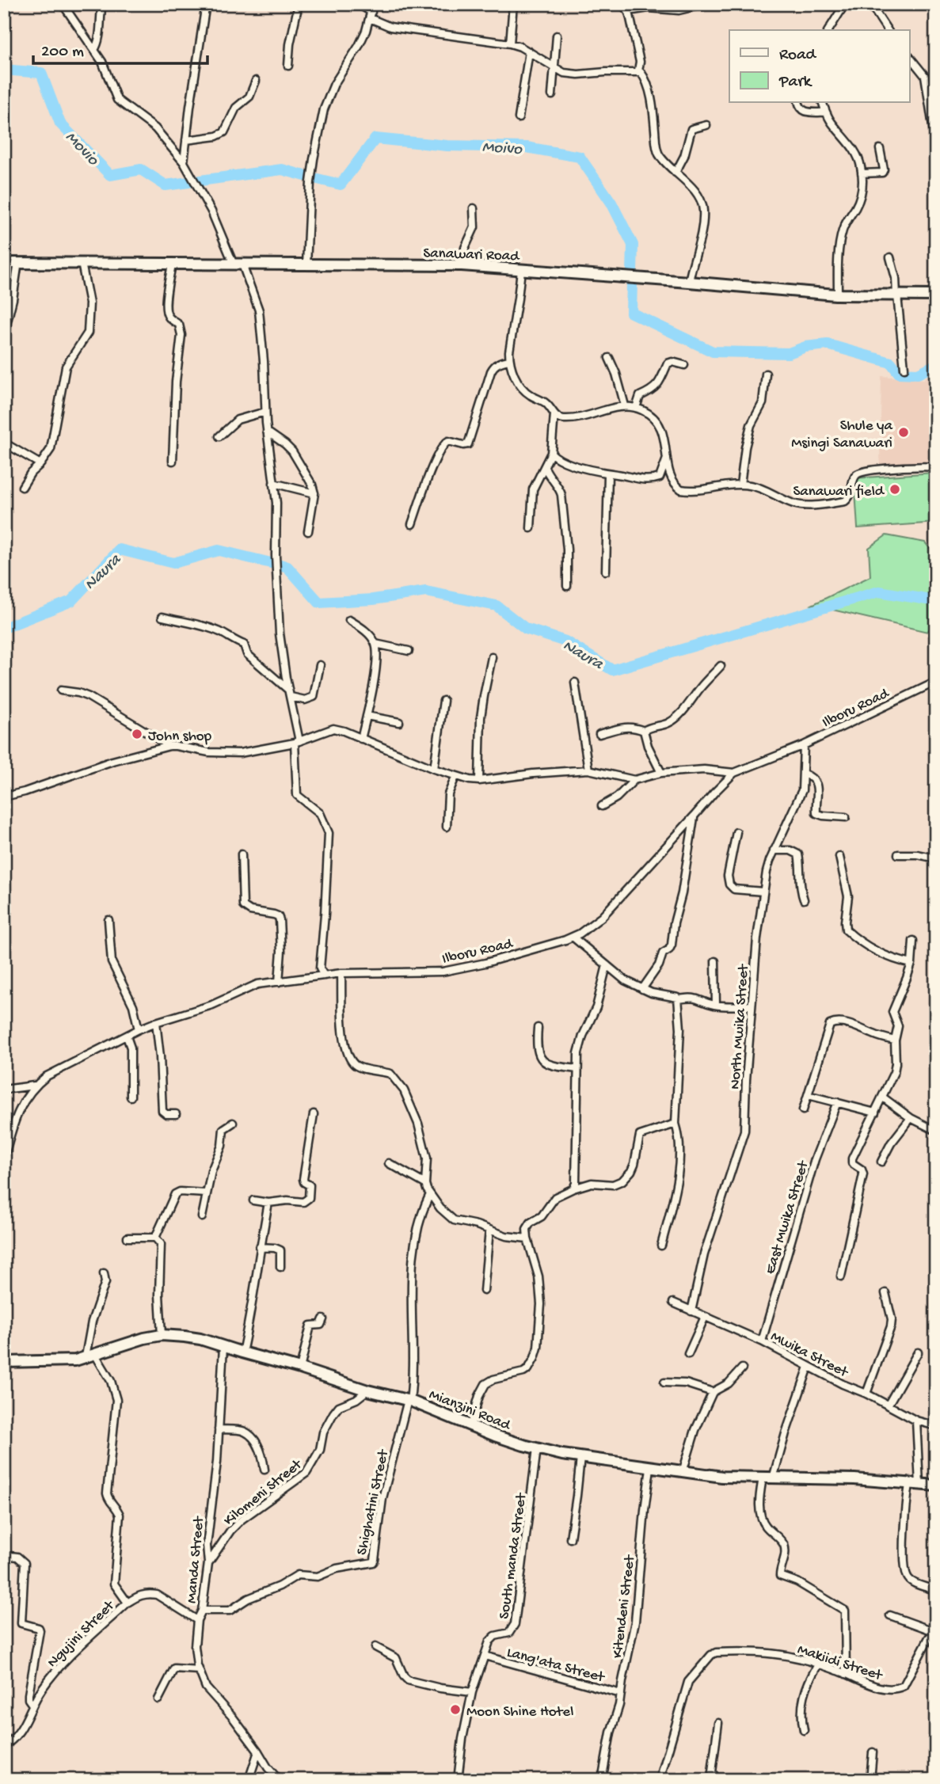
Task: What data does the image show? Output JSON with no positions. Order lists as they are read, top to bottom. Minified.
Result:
{"streets":{"street":["Sanawari Road","Ilboru Road","North Mwika Street","East Mwika Street","Mwika Street","Mianzini Road","Kilomeni Street","Shighatini Street","South manda Street","Manda Street","Kitendeni Street","Ngujini Street","Makiidi Street","Lang'ata Street"]},"crossings":[["Ilboru Road","North Mwika Street"],["North Mwika Street","Mwika Street"],["East Mwika Street","Mwika Street"],["Mianzini Road","Kilomeni Street"],["Mianzini Road","Shighatini Street"],["Mianzini Road","South manda Street"],["Mianzini Road","Manda Street"],["Mianzini Road","Kitendeni Street"],["Kilomeni Street","Manda Street"],["Shighatini Street","Manda Street"],["South manda Street","Lang'ata Street"],["Manda Street","Ngujini Street"],["Kitendeni Street","Lang'ata Street"]],"water":["Moivo","Movio","Naura"],"places":["Shule ya Msingi Sanawari","Sanawari field","John shop","Moon Shine Hotel"],"legend":["Road","Park"],"scale_bar":"200 m"}
